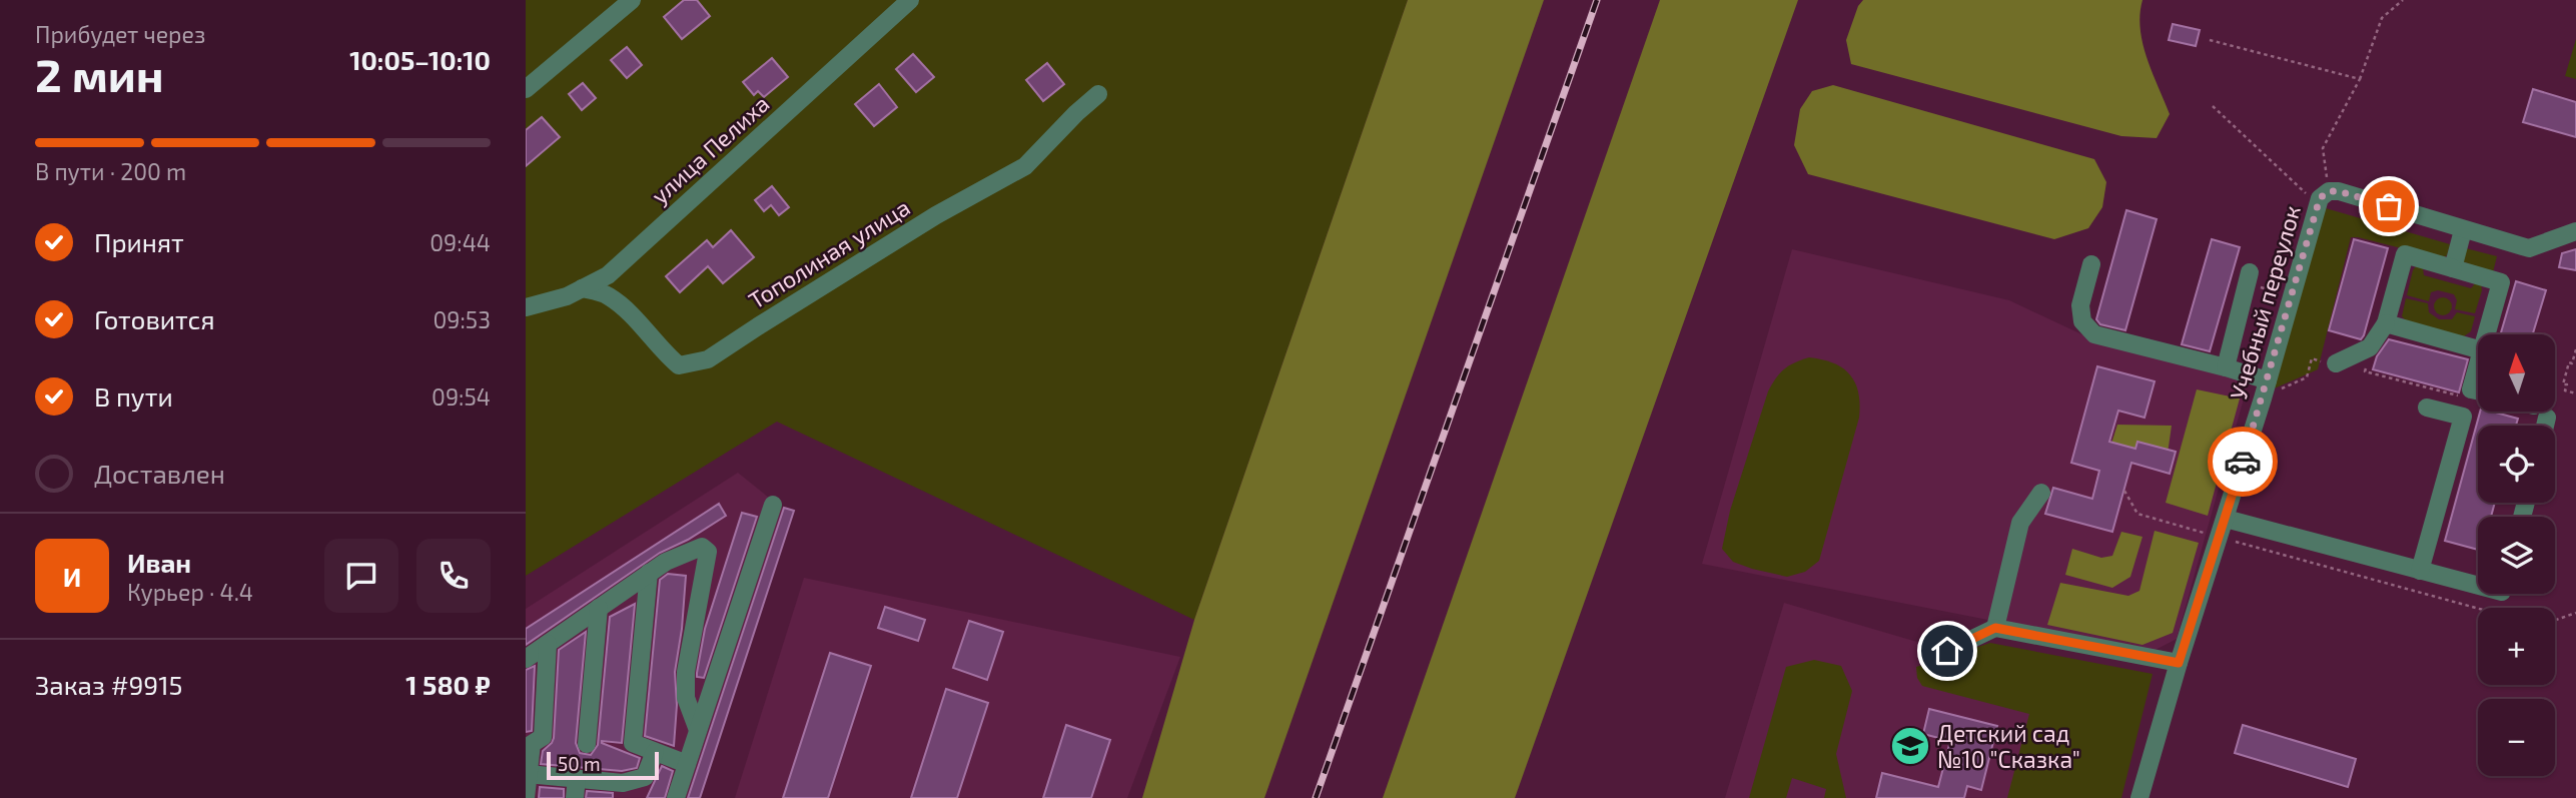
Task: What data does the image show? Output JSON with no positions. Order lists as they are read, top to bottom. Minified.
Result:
{"streets":{"street":["улица Пелиха","Тополиная улица","Учебный переулок"]},"crossings":[["улица Пелиха","Тополиная улица"]],"places":{"school or university":["Детский сад №10 \"Сказка\""]},"scale_bar":"50 m","north":"top","page":{"heading":["2 мин","Прибудет через","10:05–10:10"],"panel":["Иван","Курьер · 4.4","Заказ #9915","1 580 ₽"],"bar":"В пути · 200 m","list":[["Принят","09:44"],["Готовится","09:53"],["В пути","09:54"],"Доставлен"],"map_buttons":["+","−"],"round":"И","scale":"50 m"}}
